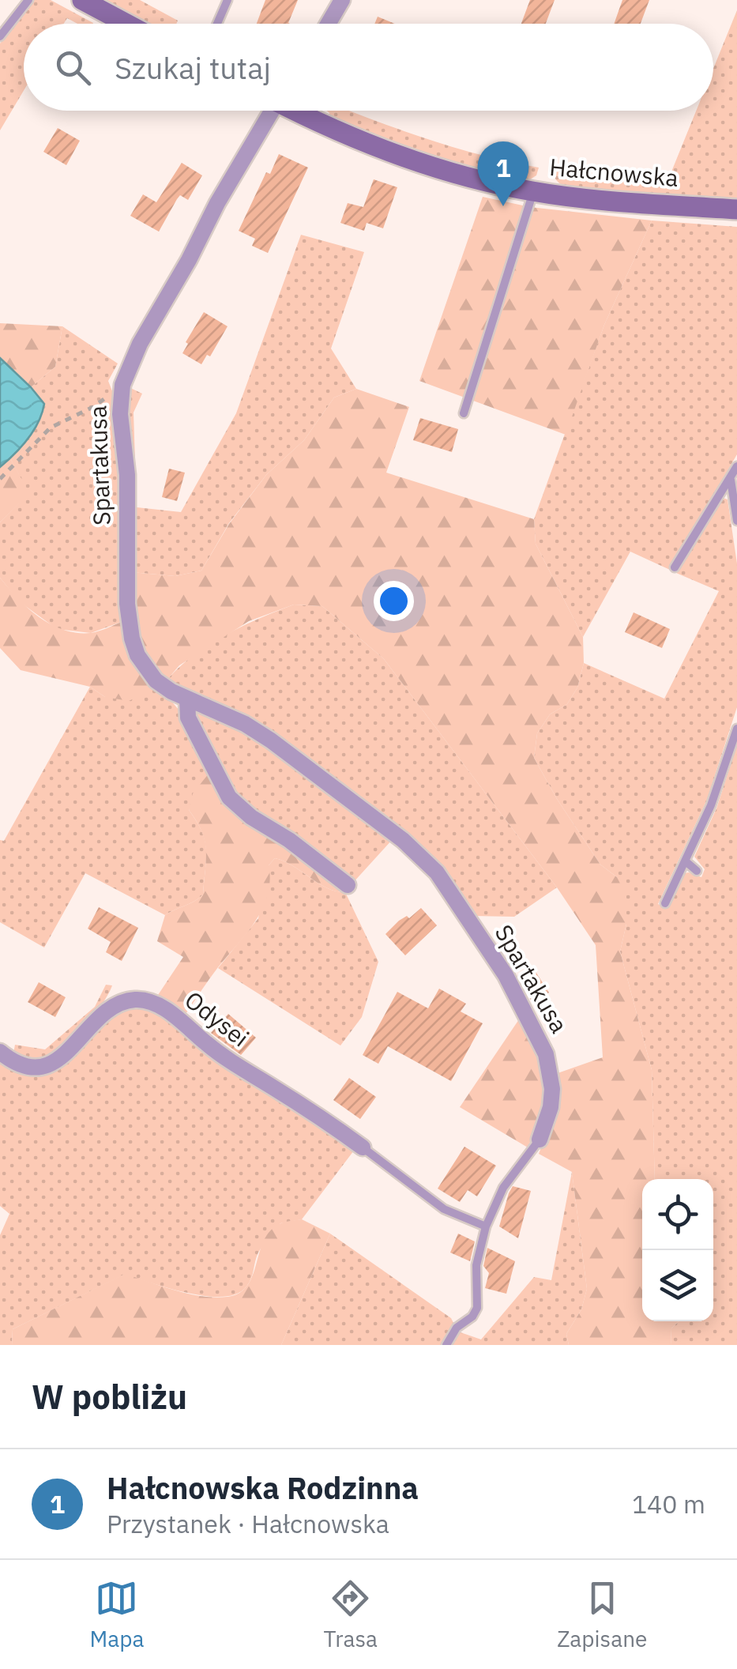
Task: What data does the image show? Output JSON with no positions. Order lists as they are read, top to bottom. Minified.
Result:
{"streets":{"street":["Hałcnowska","Spartakusa","Odysei"]},"page":{"search":"Szukaj tutaj","pins":"1","heading":"W pobliżu","list":[{"mark":"1","name":"Hałcnowska Rodzinna","note":"Przystanek · Hałcnowska","value":"140 m"}],"nav":["Mapa","Trasa","Zapisane"]}}
